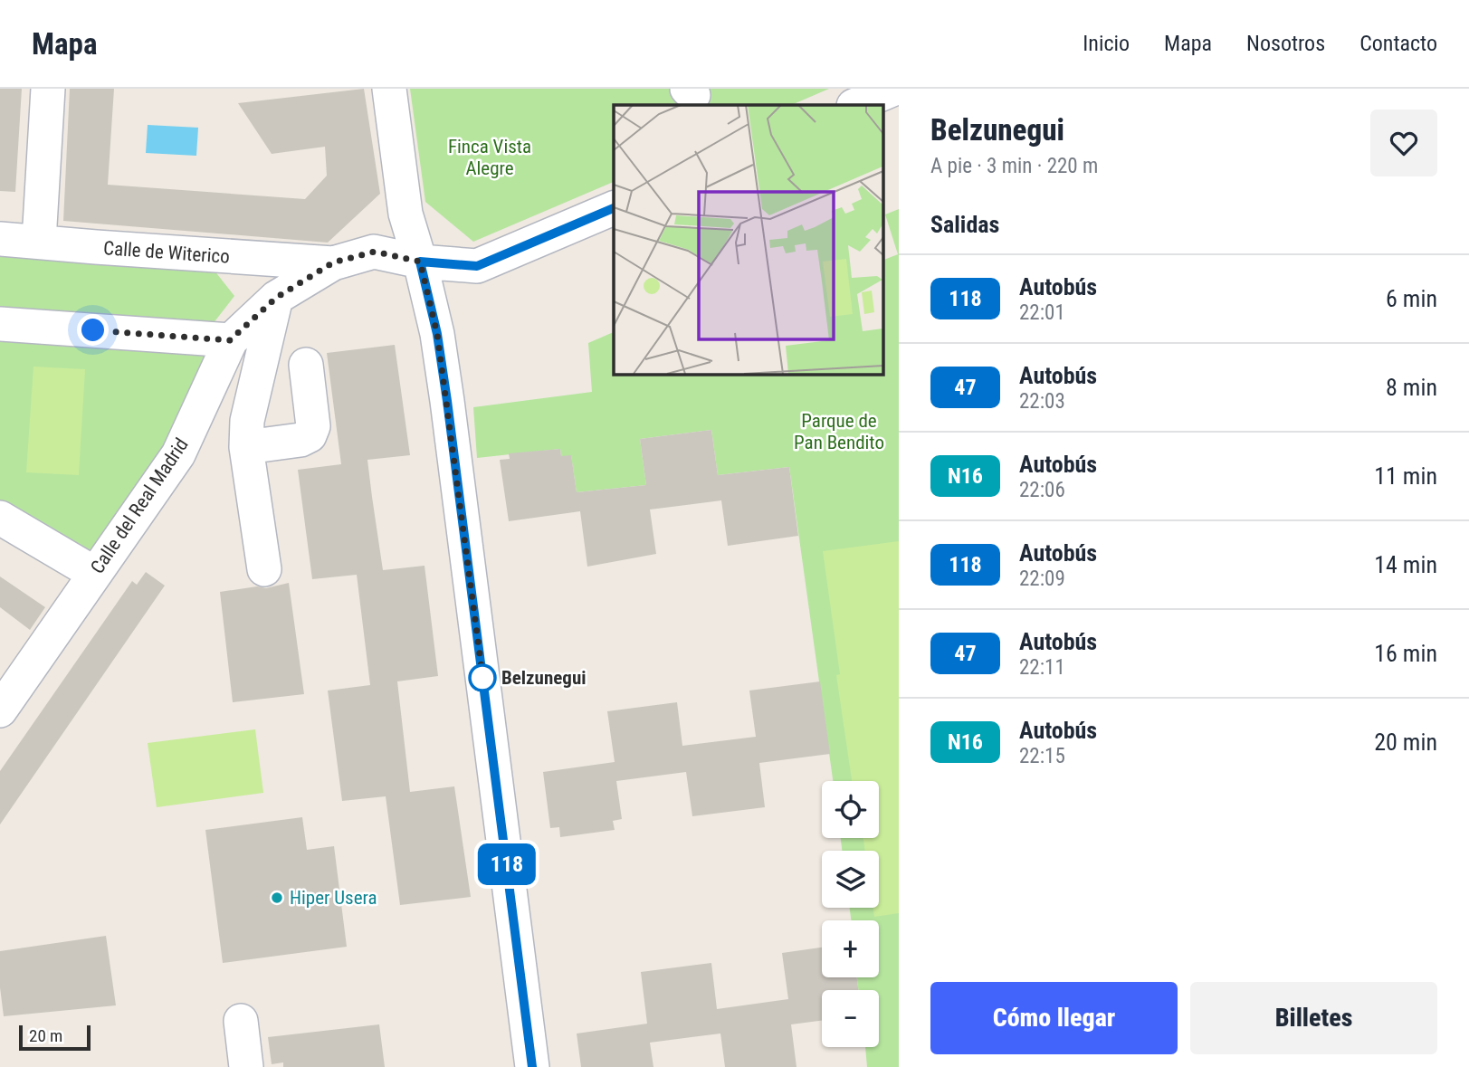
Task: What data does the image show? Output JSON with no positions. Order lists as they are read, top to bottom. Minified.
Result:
{"streets":{"street":["Calle de Witerico","Calle del Real Madrid"]},"crossings":[["Calle de Witerico","Calle del Real Madrid"]],"parks":["Finca Vista Alegre","Parque de Pan Bendito"],"places":["Belzunegui","Hiper Usera"],"lines":["bus line 118"],"scale_bar":"20 m","page":{"header":"Mapa","nav":["Inicio","Mapa","Nosotros","Contacto"],"on_map":"118","heading":[["Belzunegui","A pie · 3 min · 220 m"],"Salidas"],"list":[{"mark":"118","name":"Autobús","note":"22:01","value":"6 min"},{"mark":"47","name":"Autobús","note":"22:03","value":"8 min"},{"mark":"N16","name":"Autobús","note":"22:06","value":"11 min"},{"mark":"118","name":"Autobús","note":"22:09","value":"14 min"},{"mark":"47","name":"Autobús","note":"22:11","value":"16 min"},{"mark":"N16","name":"Autobús","note":"22:15","value":"20 min"}],"map_buttons":["+","−"],"buttons":["Cómo llegar","Billetes"],"scale":"20 m"}}
